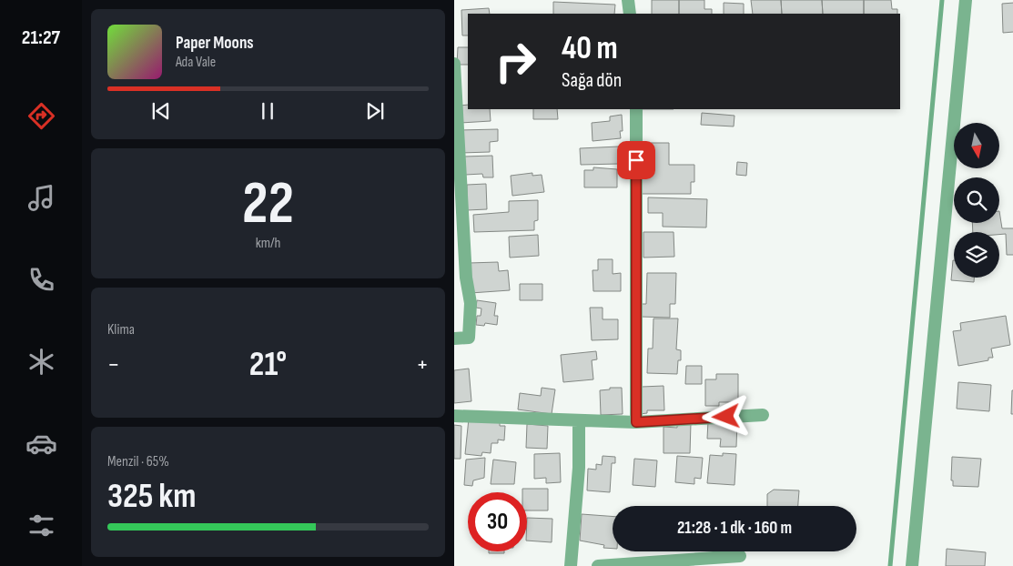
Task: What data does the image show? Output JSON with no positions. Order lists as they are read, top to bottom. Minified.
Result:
{"north":"bottom","page":{"tabs":"21:27","turn":["40 m","Sağa dön"],"song":["Paper Moons","Ada Vale"],"tile":[["22","km/h"],"Klima",["Menzil · 65%","325 km"]],"heat":["−","21°","+"],"limit":"30","trip":"21:28 · 1 dk · 160 m"}}
